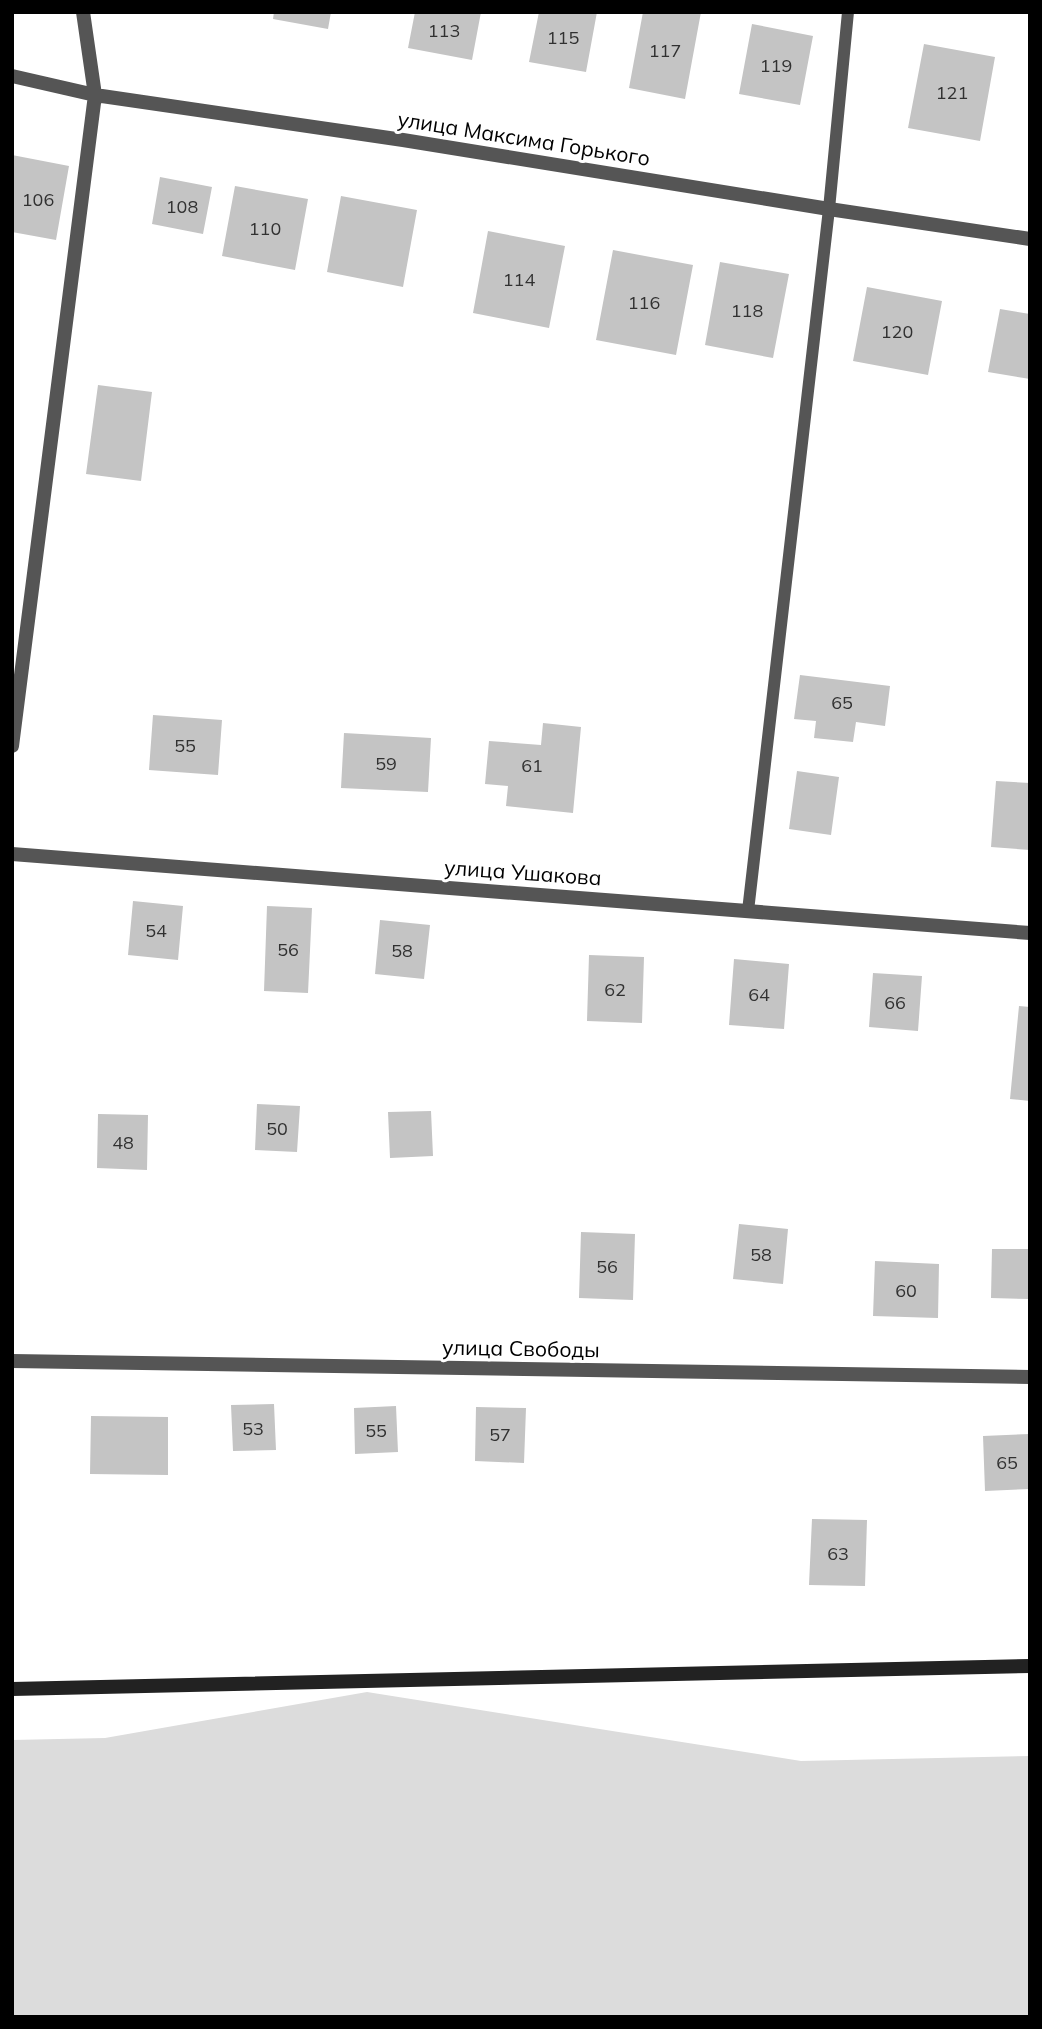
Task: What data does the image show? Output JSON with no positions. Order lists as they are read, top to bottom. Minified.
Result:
{"streets":{"street":["улица Максима Горького","улица Ушакова","улица Свободы"]},"house_numbers":["113","115","117","119","121","106","108","110","114","116","118","120","65","55","59","61","54","56","58","62","64","66","50","48","58","56","60","53","55","57","65","63"]}
